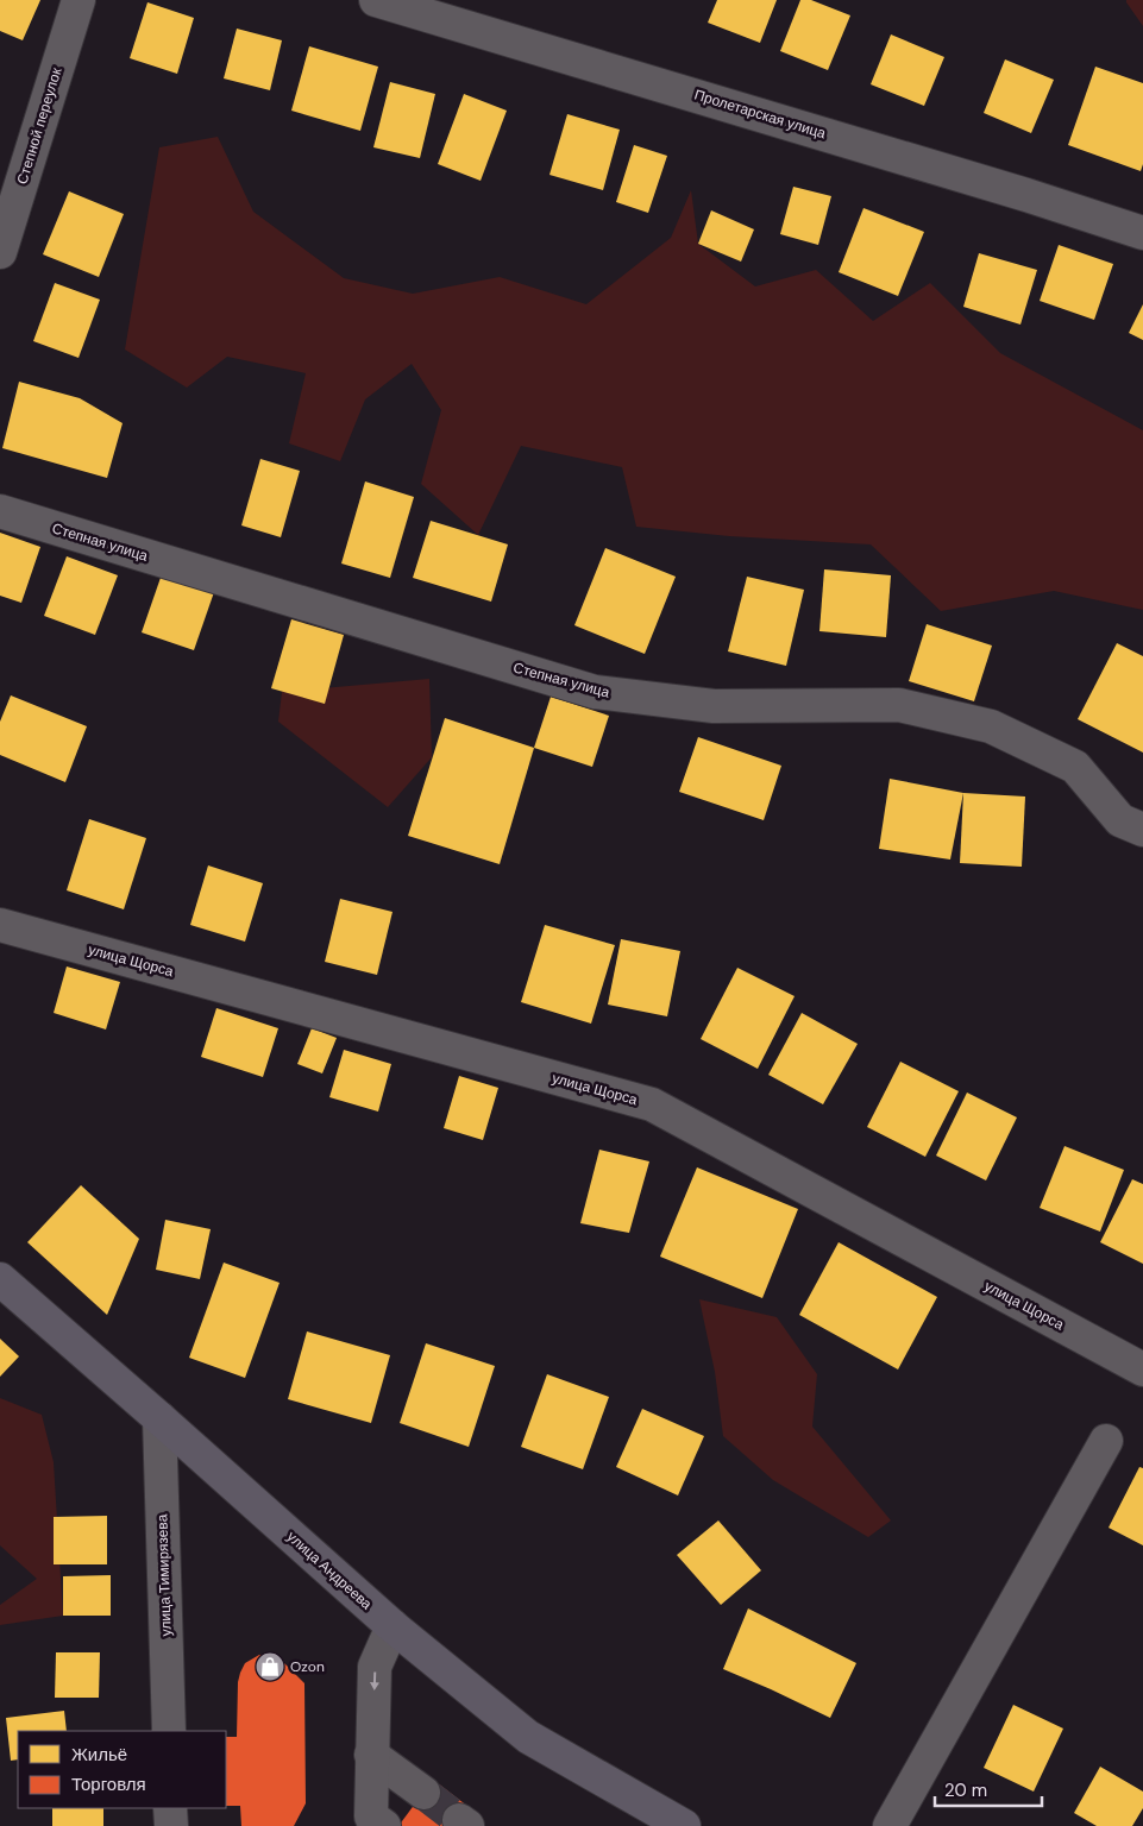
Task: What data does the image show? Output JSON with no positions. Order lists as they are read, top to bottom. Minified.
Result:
{"streets":{"main road":["улица Андреева"],"street":["Пролетарская улица","Степной переулок","Степная улица","улица Щорса","улица Тимирязева"]},"crossings":[["улица Андреева","улица Тимирязева"]],"places":{"shop":["Ozon"]},"legend":["Жильё","Торговля"],"scale_bar":"20 m"}
